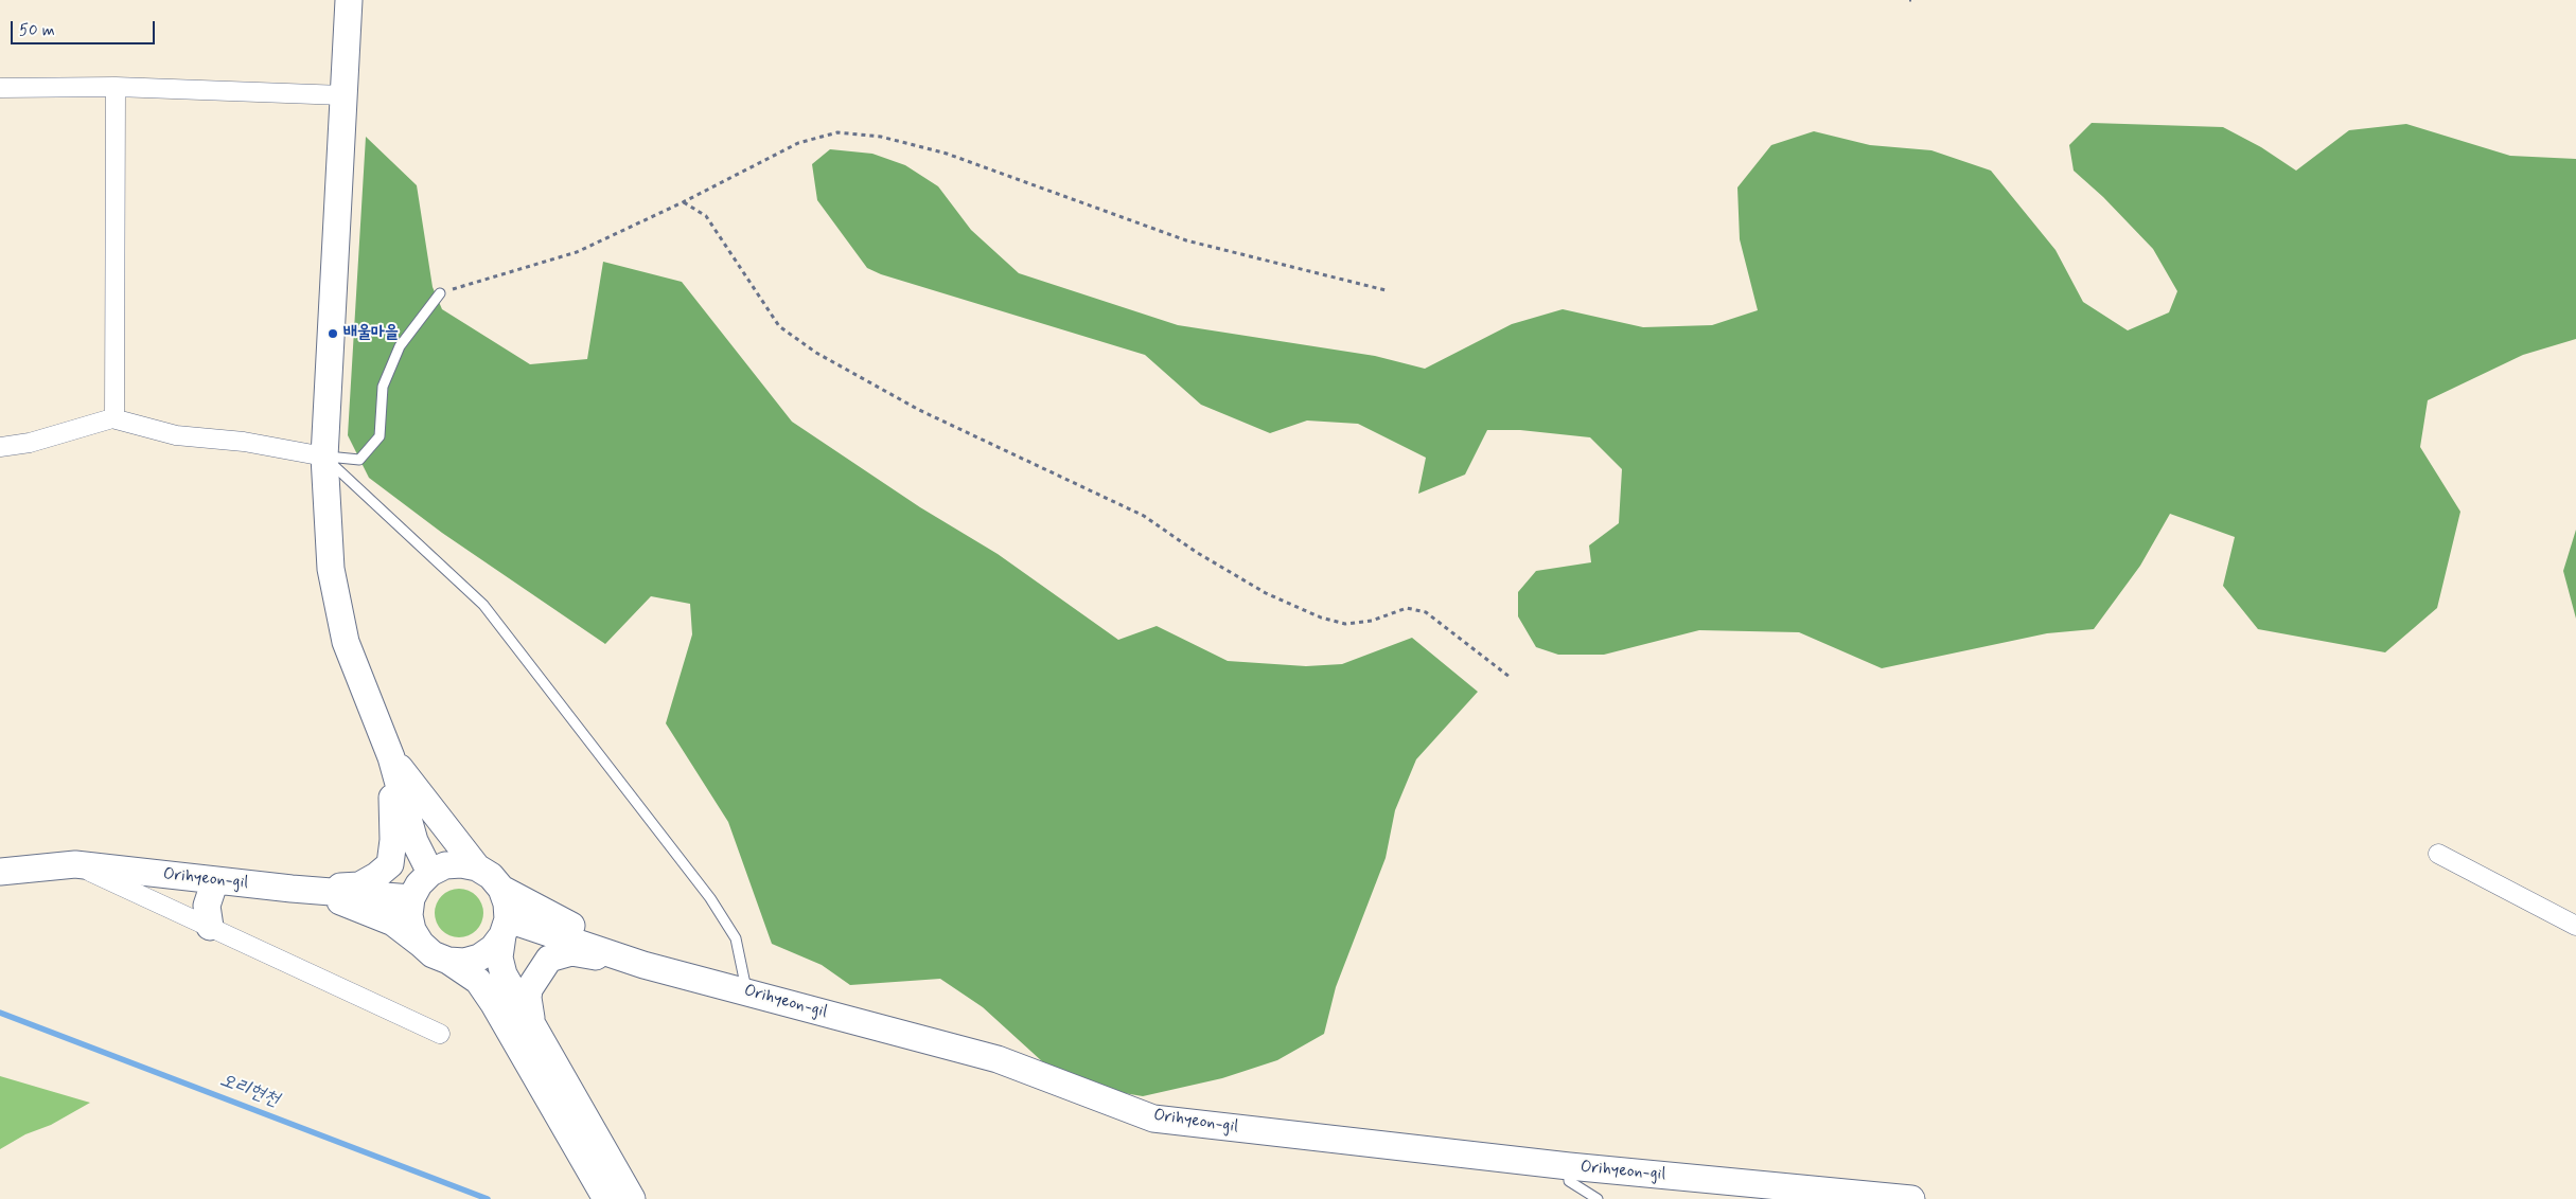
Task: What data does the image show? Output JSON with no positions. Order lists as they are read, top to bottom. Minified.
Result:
{"streets":{"street":["Orihyeon-gil"]},"water":["오리현천"],"places":["배울마을"],"scale_bar":"50 m"}
